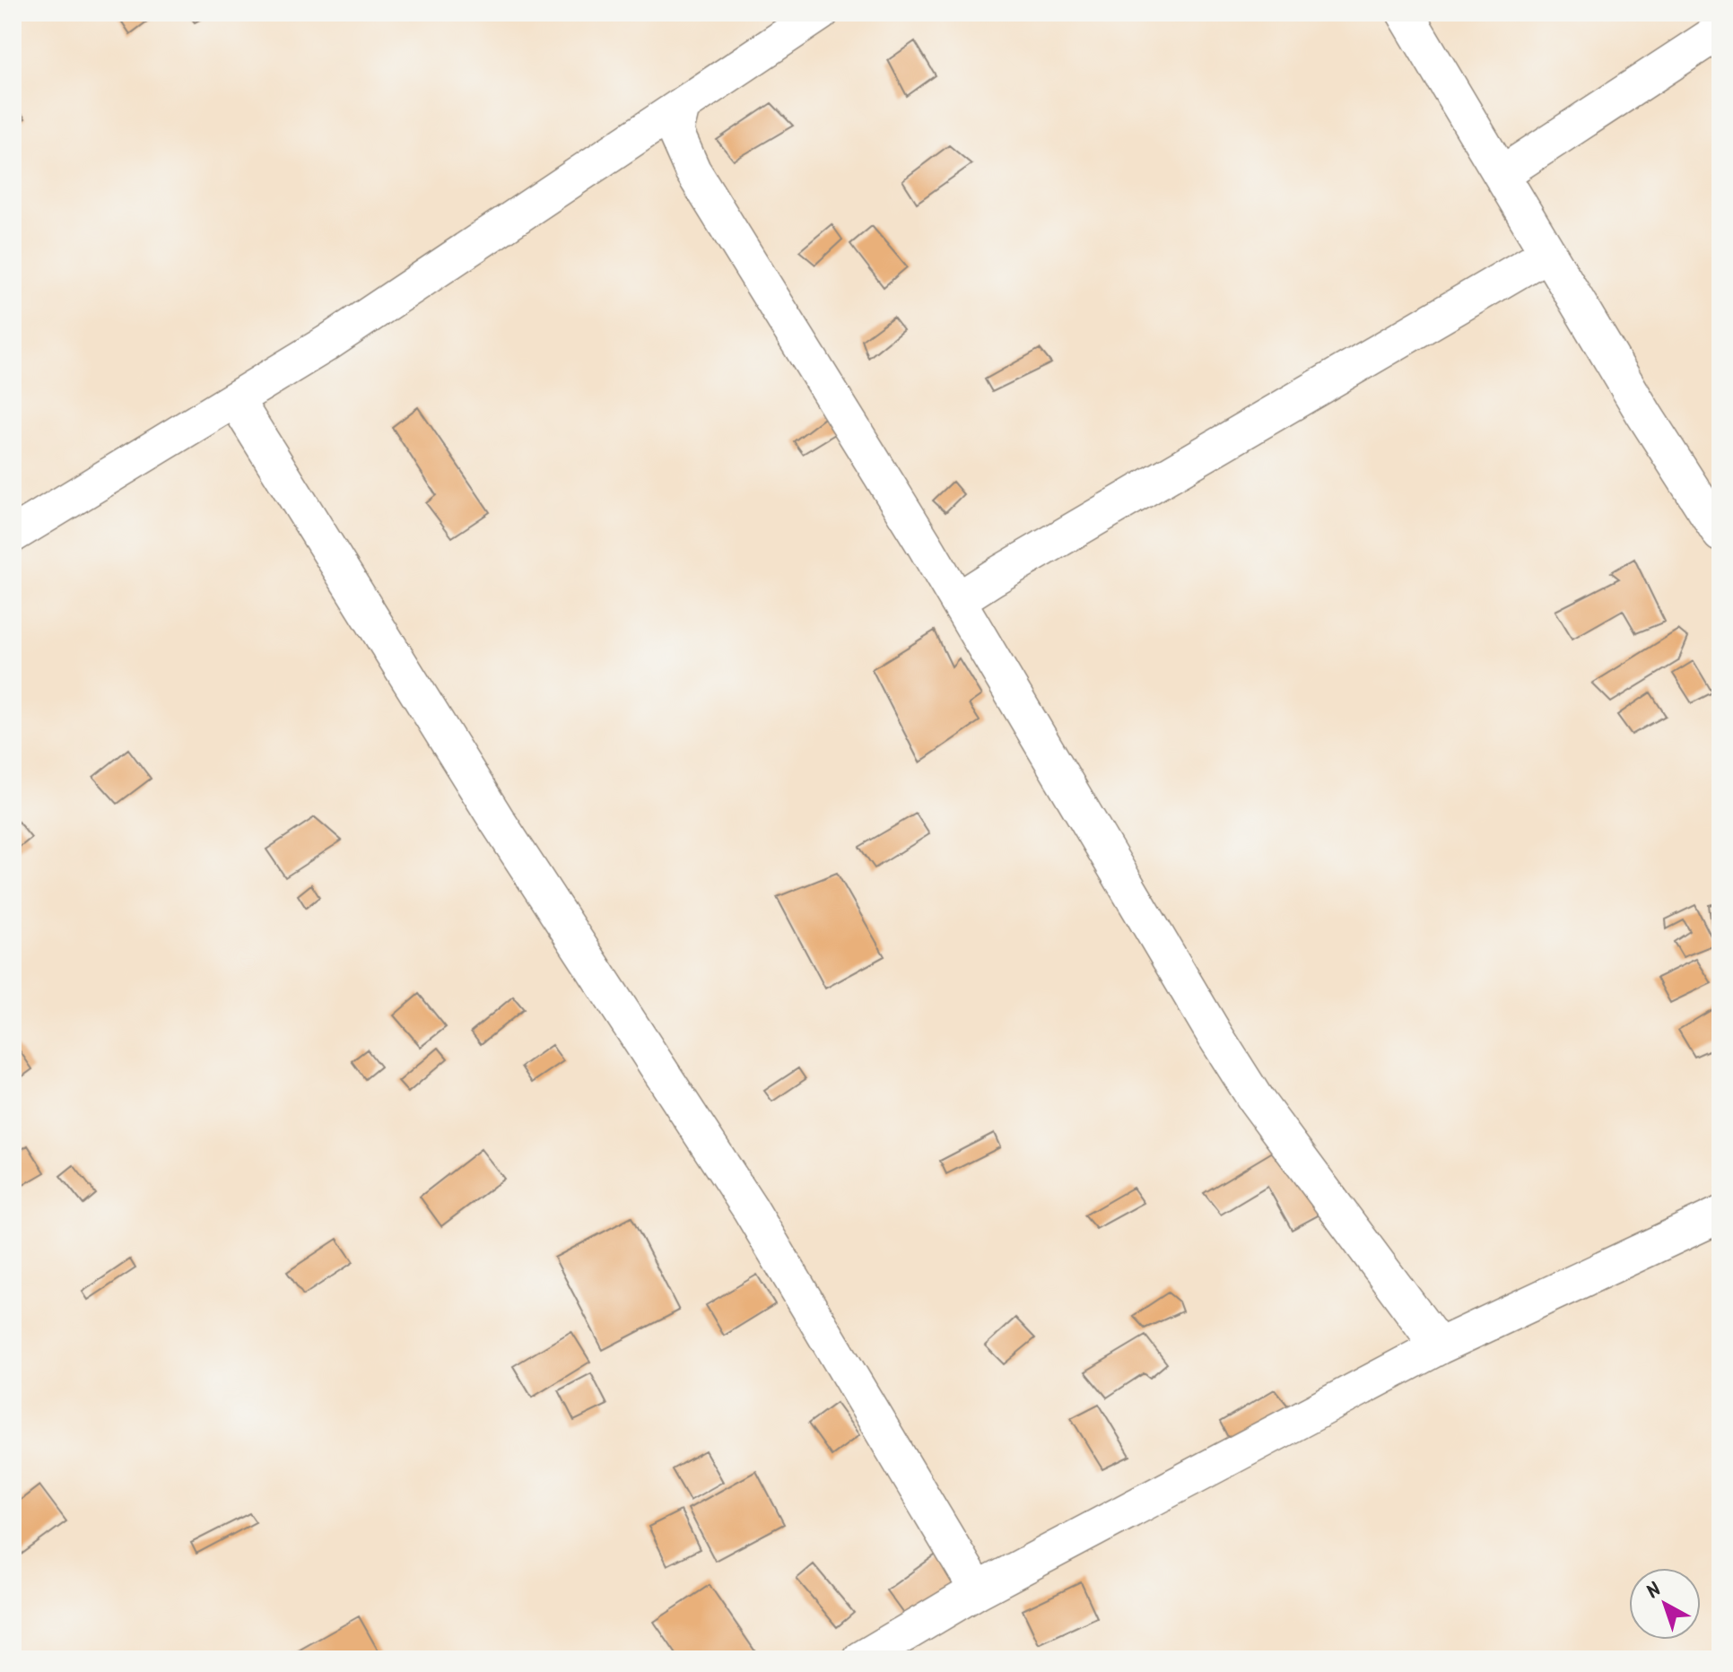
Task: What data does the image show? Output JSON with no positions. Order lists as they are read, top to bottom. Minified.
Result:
{"north":"top left"}
